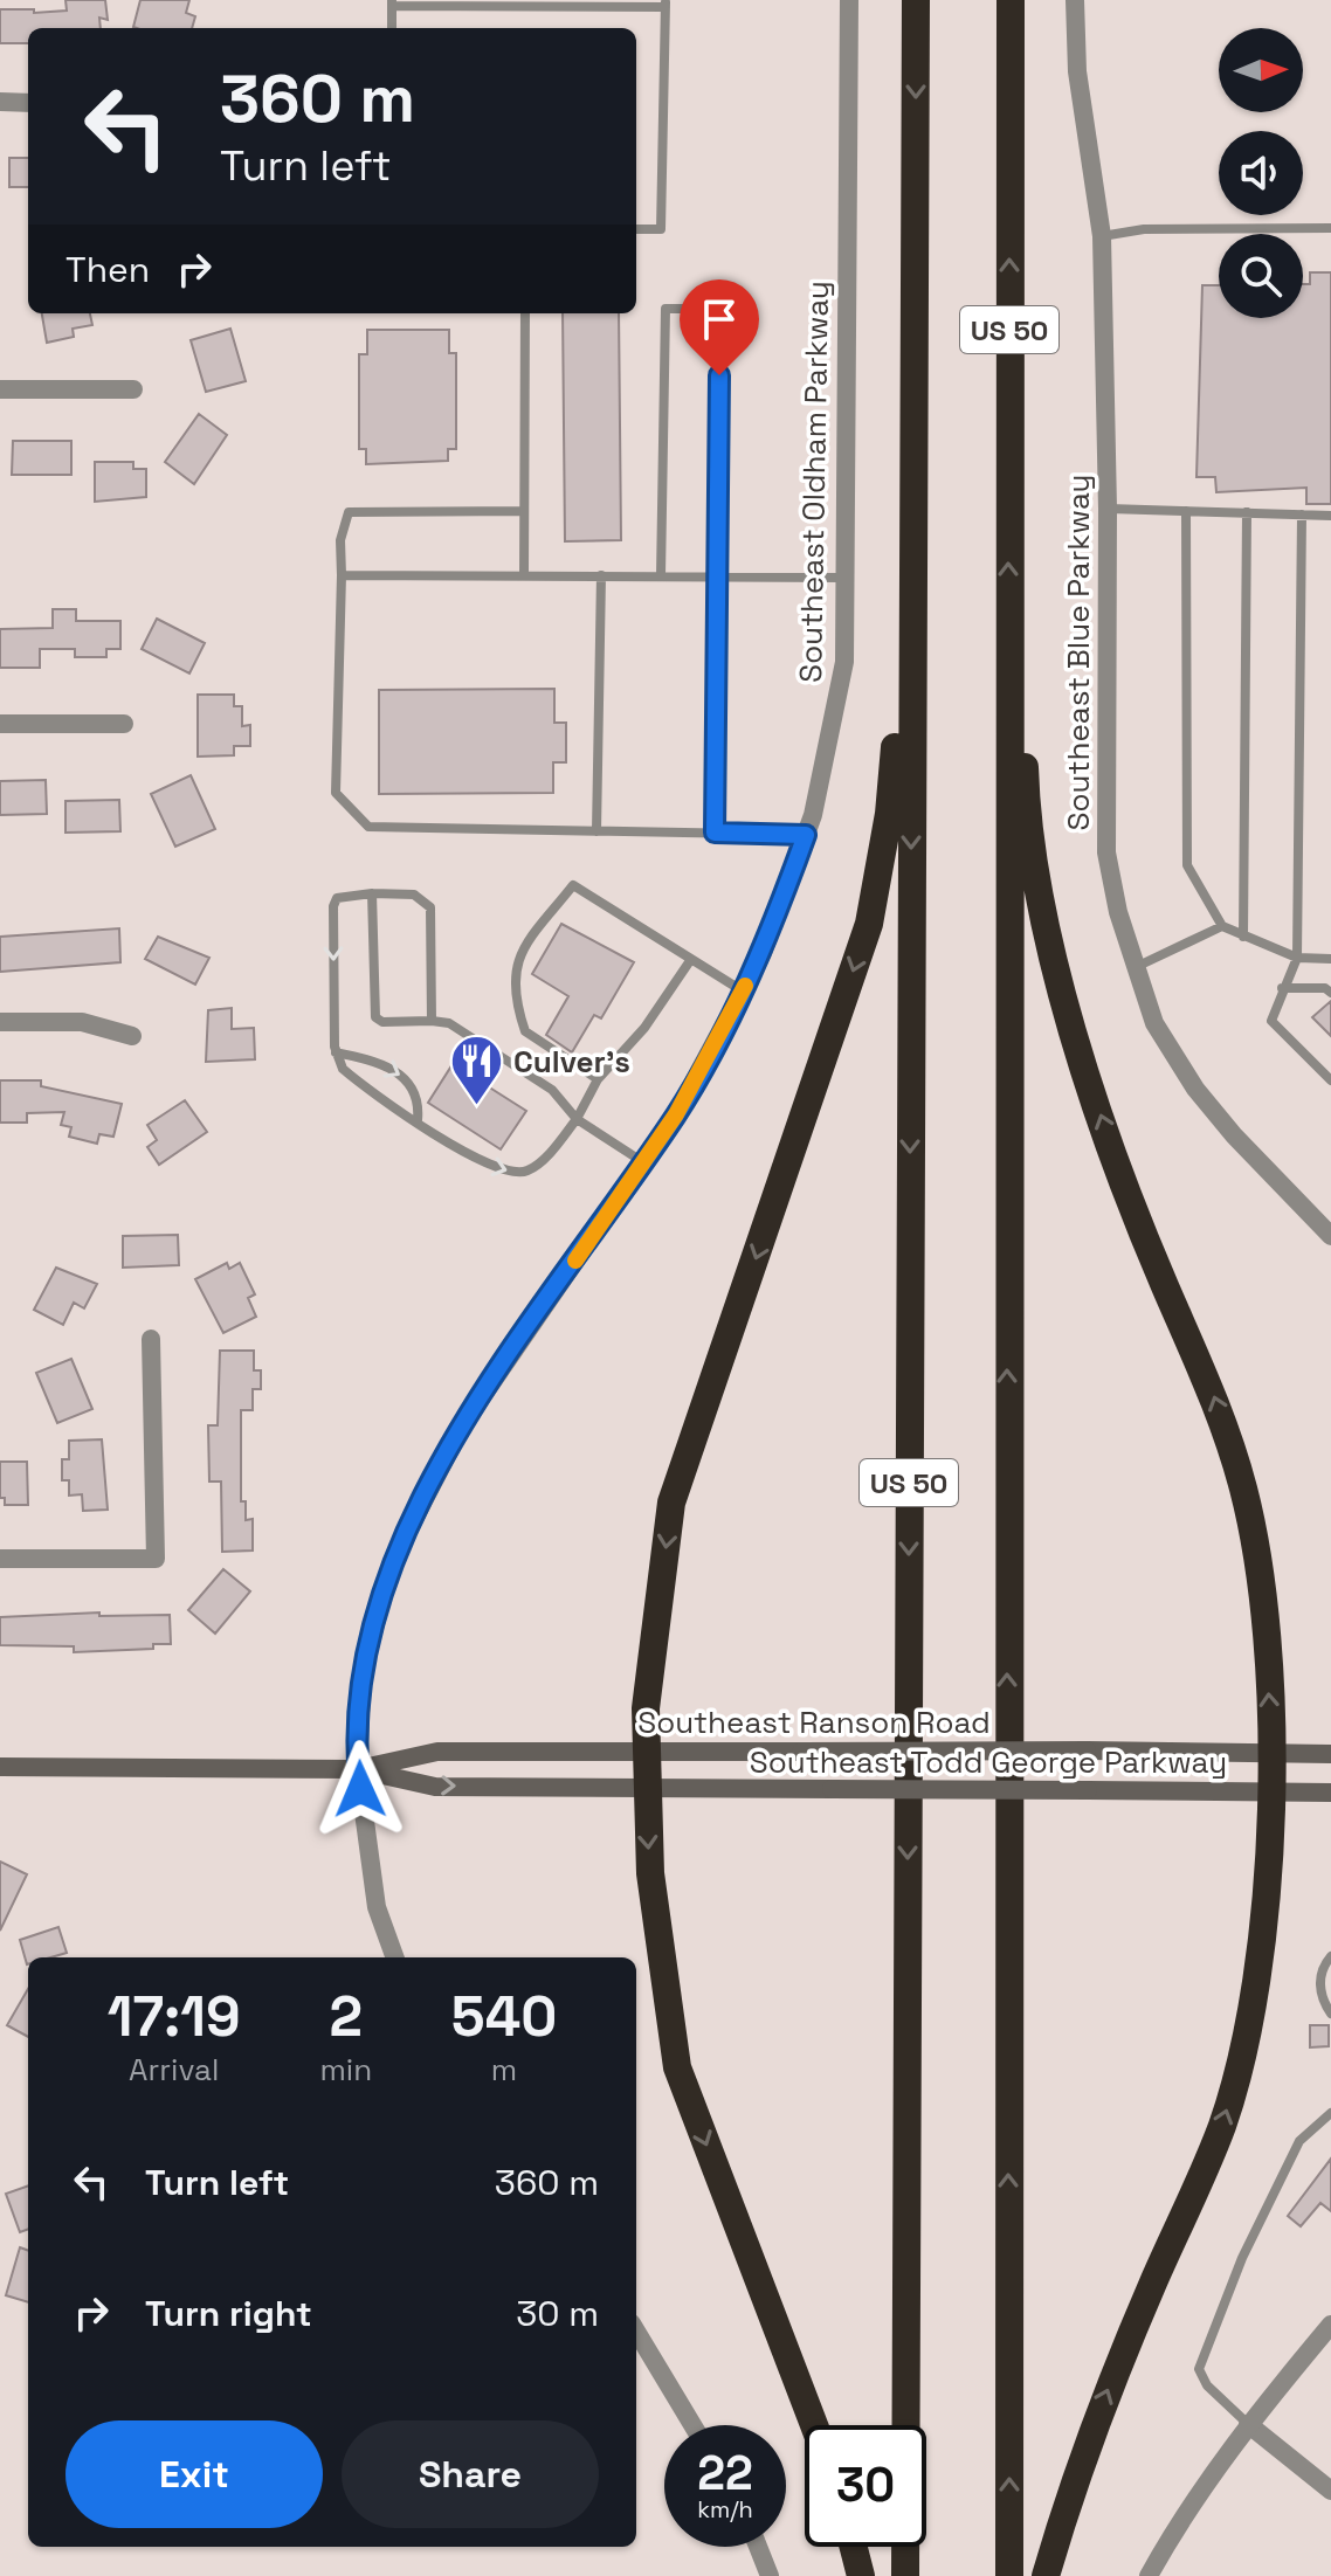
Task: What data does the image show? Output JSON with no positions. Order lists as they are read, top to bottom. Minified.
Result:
{"streets":{"highway":["US 50"],"main road":["Southeast Ranson Road","Southeast Todd George Parkway"],"street":["Southeast Oldham Parkway","Southeast Blue Parkway"]},"crossings":[["Southeast Oldham Parkway","Southeast Ranson Road"],["Southeast Ranson Road","Southeast Todd George Parkway"]],"places":{"restaurant":["Culver's"]},"north":"right","page":{"turn":["360 m","Turn left"],"then":"Then","eta":["17:19","Arrival","2","min","540","m"],"list":[{"name":"Turn left","value":"360 m"},{"name":"Turn right","value":"30 m"}],"buttons":["Exit","Share"],"speed":"22 km/h","limit":"30"}}
